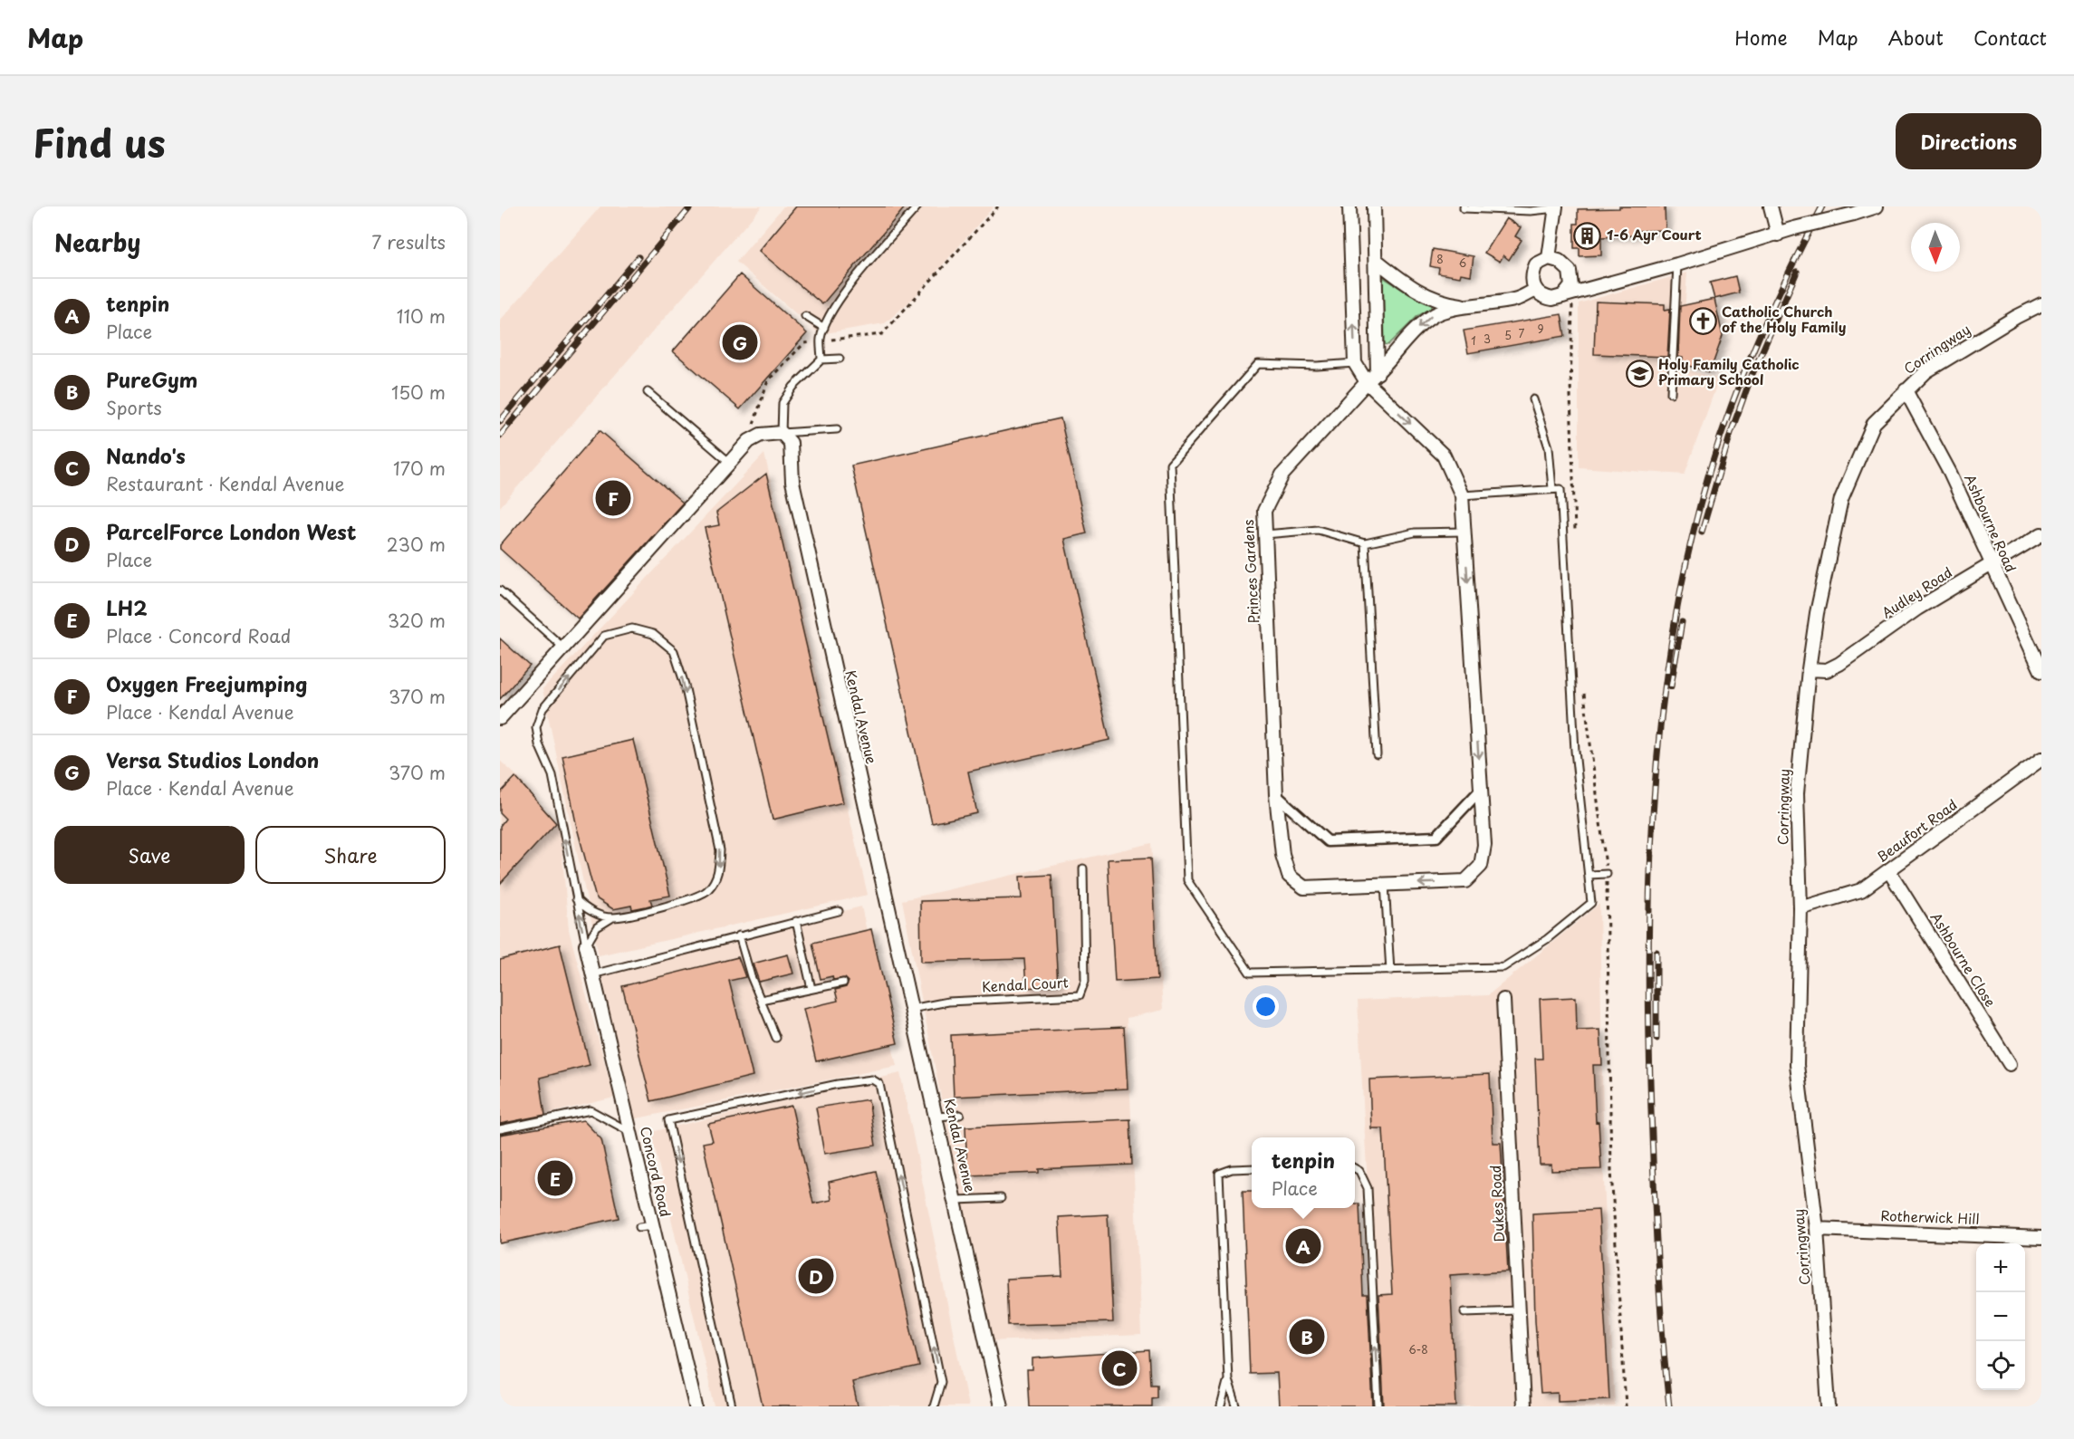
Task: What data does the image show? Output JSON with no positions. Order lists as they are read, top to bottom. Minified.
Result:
{"streets":{"street":["Corringway","Ashbourne Road","Princes Gardens","Audley Road","Kendal Avenue","Beaufort Road","Ashbourne Close","Concord Road","Dukes Road","Rotherwick Hill"],"lane":["Kendal Court"]},"crossings":[["Corringway","Ashbourne Road"],["Corringway","Audley Road"],["Corringway","Beaufort Road"],["Corringway","Rotherwick Hill"],["Ashbourne Road","Audley Road"],["Kendal Avenue","Kendal Court"],["Beaufort Road","Ashbourne Close"]],"places":{"building":["1-6 Ayr Court"],"church":["Catholic Church of the Holy Family"],"school or university":["Holy Family Catholic Primary School"]},"house_numbers":["8","6","9","7","5","3","1","6-8"],"north":"bottom","page":{"header":"Map","nav":["Home","Map","About","Contact"],"title":"Find us","buttons":["Directions",["Save","Share"]],"heading":["Nearby","7 results"],"list":[{"mark":"A","name":"tenpin","note":"Place","value":"110 m"},{"mark":"B","name":"PureGym","note":"Sports","value":"150 m"},{"mark":"C","name":"Nando's","note":"Restaurant · Kendal Avenue","value":"170 m"},{"mark":"D","name":"ParcelForce London West","note":"Place","value":"230 m"},{"mark":"E","name":"LH2","note":"Place · Concord Road","value":"320 m"},{"mark":"F","name":"Oxygen Freejumping","note":"Place · Kendal Avenue","value":"370 m"},{"mark":"G","name":"Versa Studios London","note":"Place · Kendal Avenue","value":"370 m"}],"pins":["G","F","E","A","D","B","C"],"popup":["tenpin","Place"],"map_buttons":["+","−"]}}
